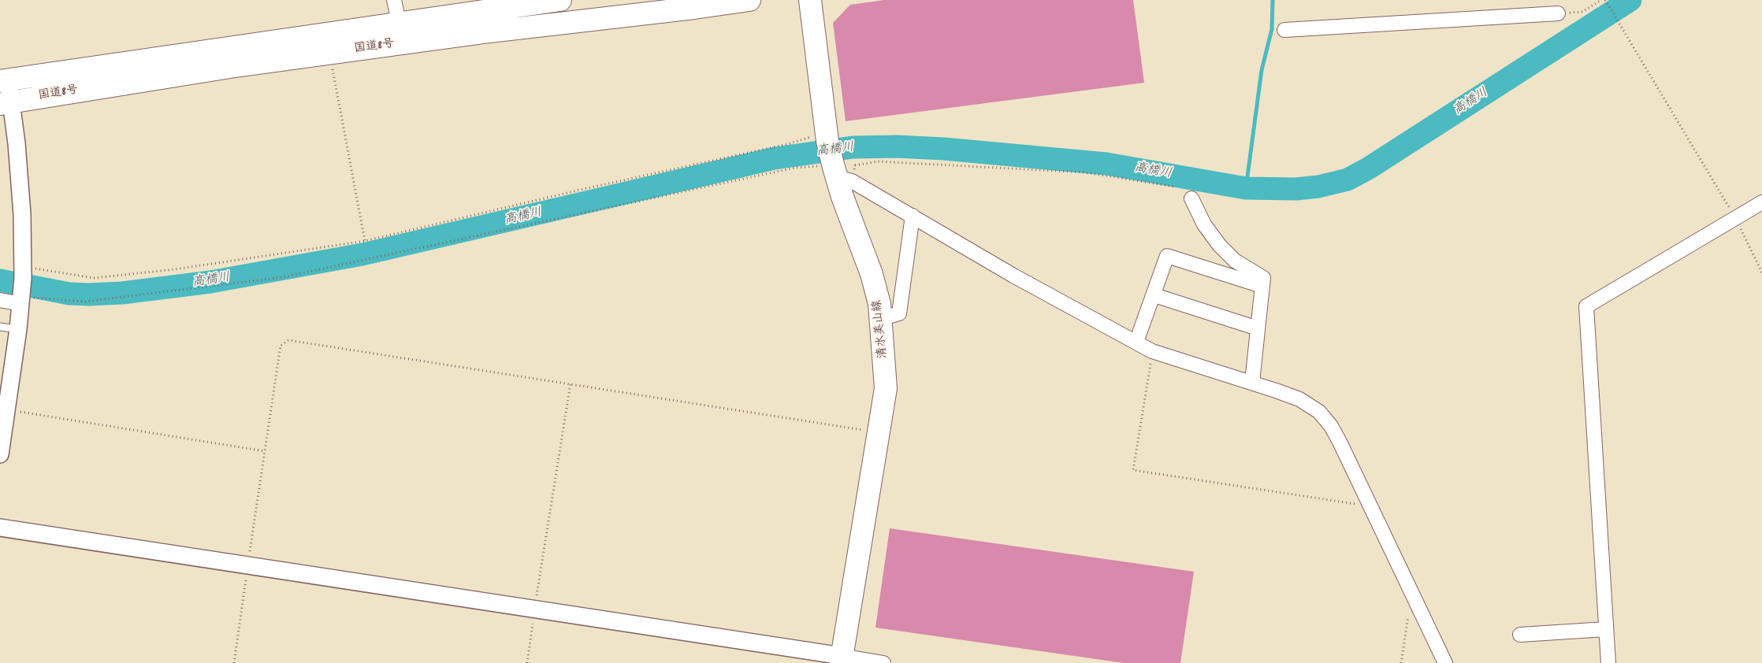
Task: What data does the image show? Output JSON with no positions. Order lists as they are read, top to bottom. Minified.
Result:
{"streets":{"main road":["国道8号","清水美山線"]},"water":["高橋川"]}
